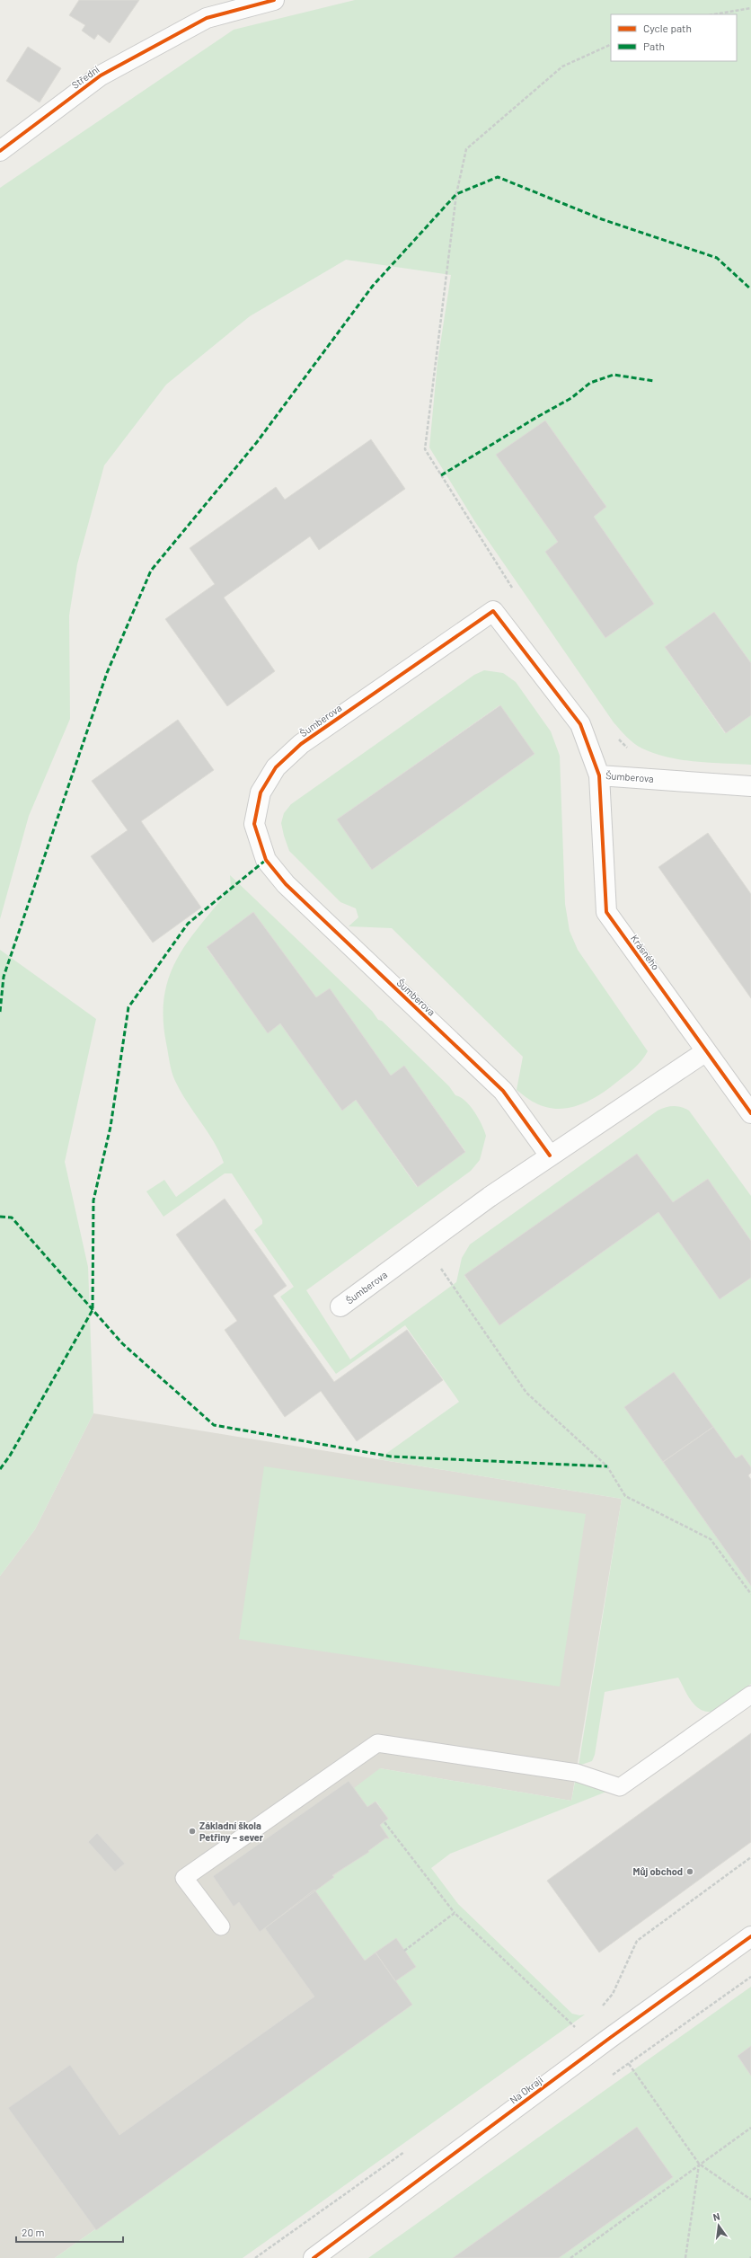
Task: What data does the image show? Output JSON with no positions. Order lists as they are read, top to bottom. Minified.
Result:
{"streets":{"street":["Střední","Šumberova","Krásného","Na Okraji"]},"crossings":[["Šumberova","Krásného"]],"places":["Základní škola Petřiny – sever","Můj obchod"],"legend":["Cycle path","Path"],"scale_bar":"20 m","north":"top"}
